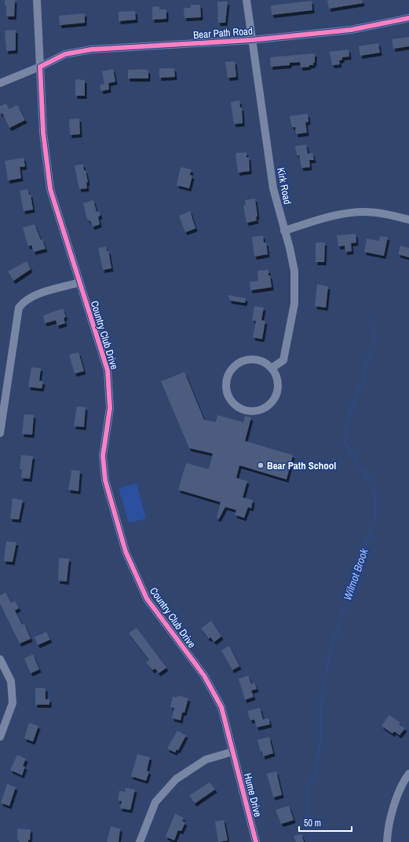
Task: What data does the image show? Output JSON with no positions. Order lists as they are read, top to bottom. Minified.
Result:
{"streets":{"street":["Bear Path Road","Kirk Road","Country Club Drive","Hume Drive"]},"crossings":[["Bear Path Road","Kirk Road"],["Bear Path Road","Country Club Drive"],["Country Club Drive","Hume Drive"]],"water":["Wilmot Brook"],"places":["Bear Path School"],"scale_bar":"50 m"}
